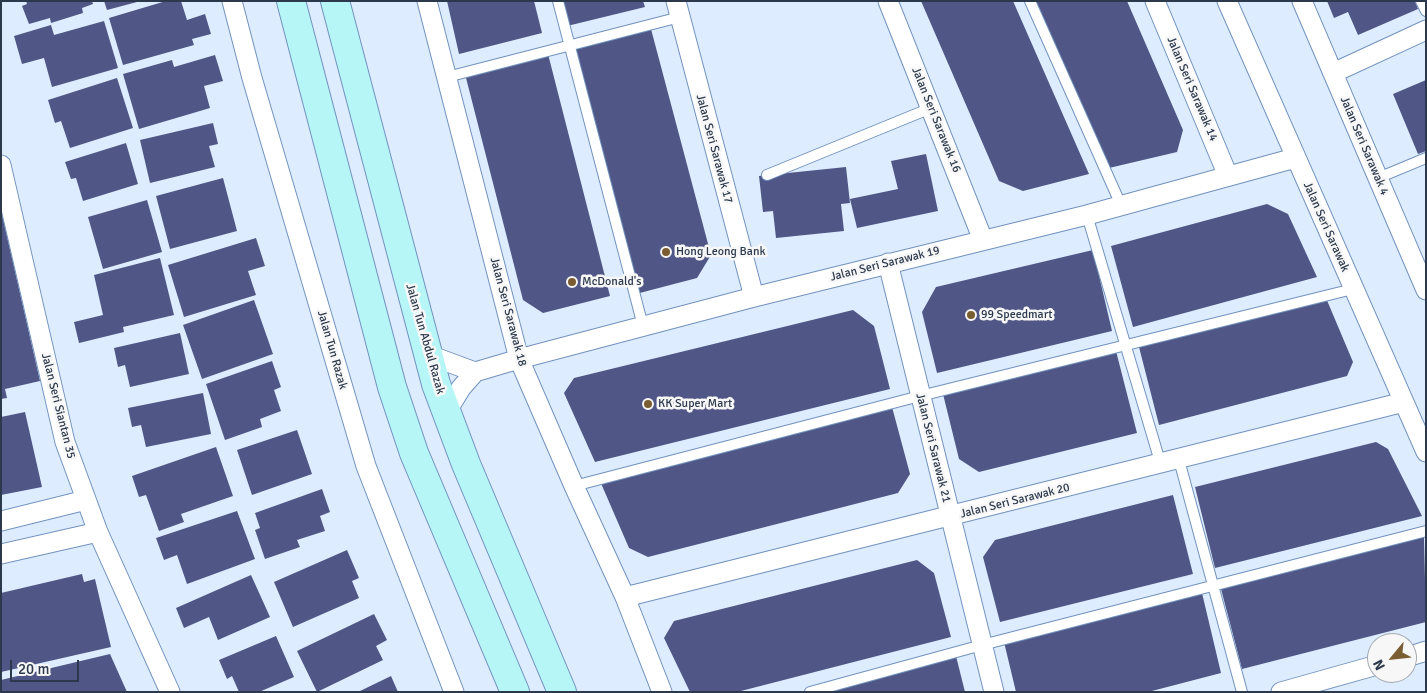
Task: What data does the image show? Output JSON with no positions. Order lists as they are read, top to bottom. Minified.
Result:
{"streets":{"main road":["Jalan Tun Abdul Razak"],"street":["Jalan Seri Sarawak 14","Jalan Seri Sarawak 16","Jalan Seri Sarawak 4","Jalan Seri Sarawak 17","Jalan Seri Sarawak","Jalan Seri Sarawak 19","Jalan Seri Sarawak 18","Jalan Tun Razak","Jalan Seri Siantan 35","Jalan Seri Sarawak 21","Jalan Seri Sarawak 20"]},"crossings":[["Jalan Seri Sarawak 14","Jalan Seri Sarawak 19"],["Jalan Seri Sarawak 16","Jalan Seri Sarawak 19"],["Jalan Seri Sarawak 17","Jalan Seri Sarawak 19"],["Jalan Seri Sarawak","Jalan Seri Sarawak 19"],["Jalan Seri Sarawak","Jalan Seri Sarawak 20"],["Jalan Seri Sarawak 19","Jalan Seri Sarawak 18"],["Jalan Seri Sarawak 19","Jalan Seri Sarawak 21"],["Jalan Seri Sarawak 18","Jalan Seri Sarawak 20"],["Jalan Seri Sarawak 21","Jalan Seri Sarawak 20"]],"places":["Hong Leong Bank","McDonald's","99 Speedmart","KK Super Mart"],"scale_bar":"20 m","north":"bottom left"}
